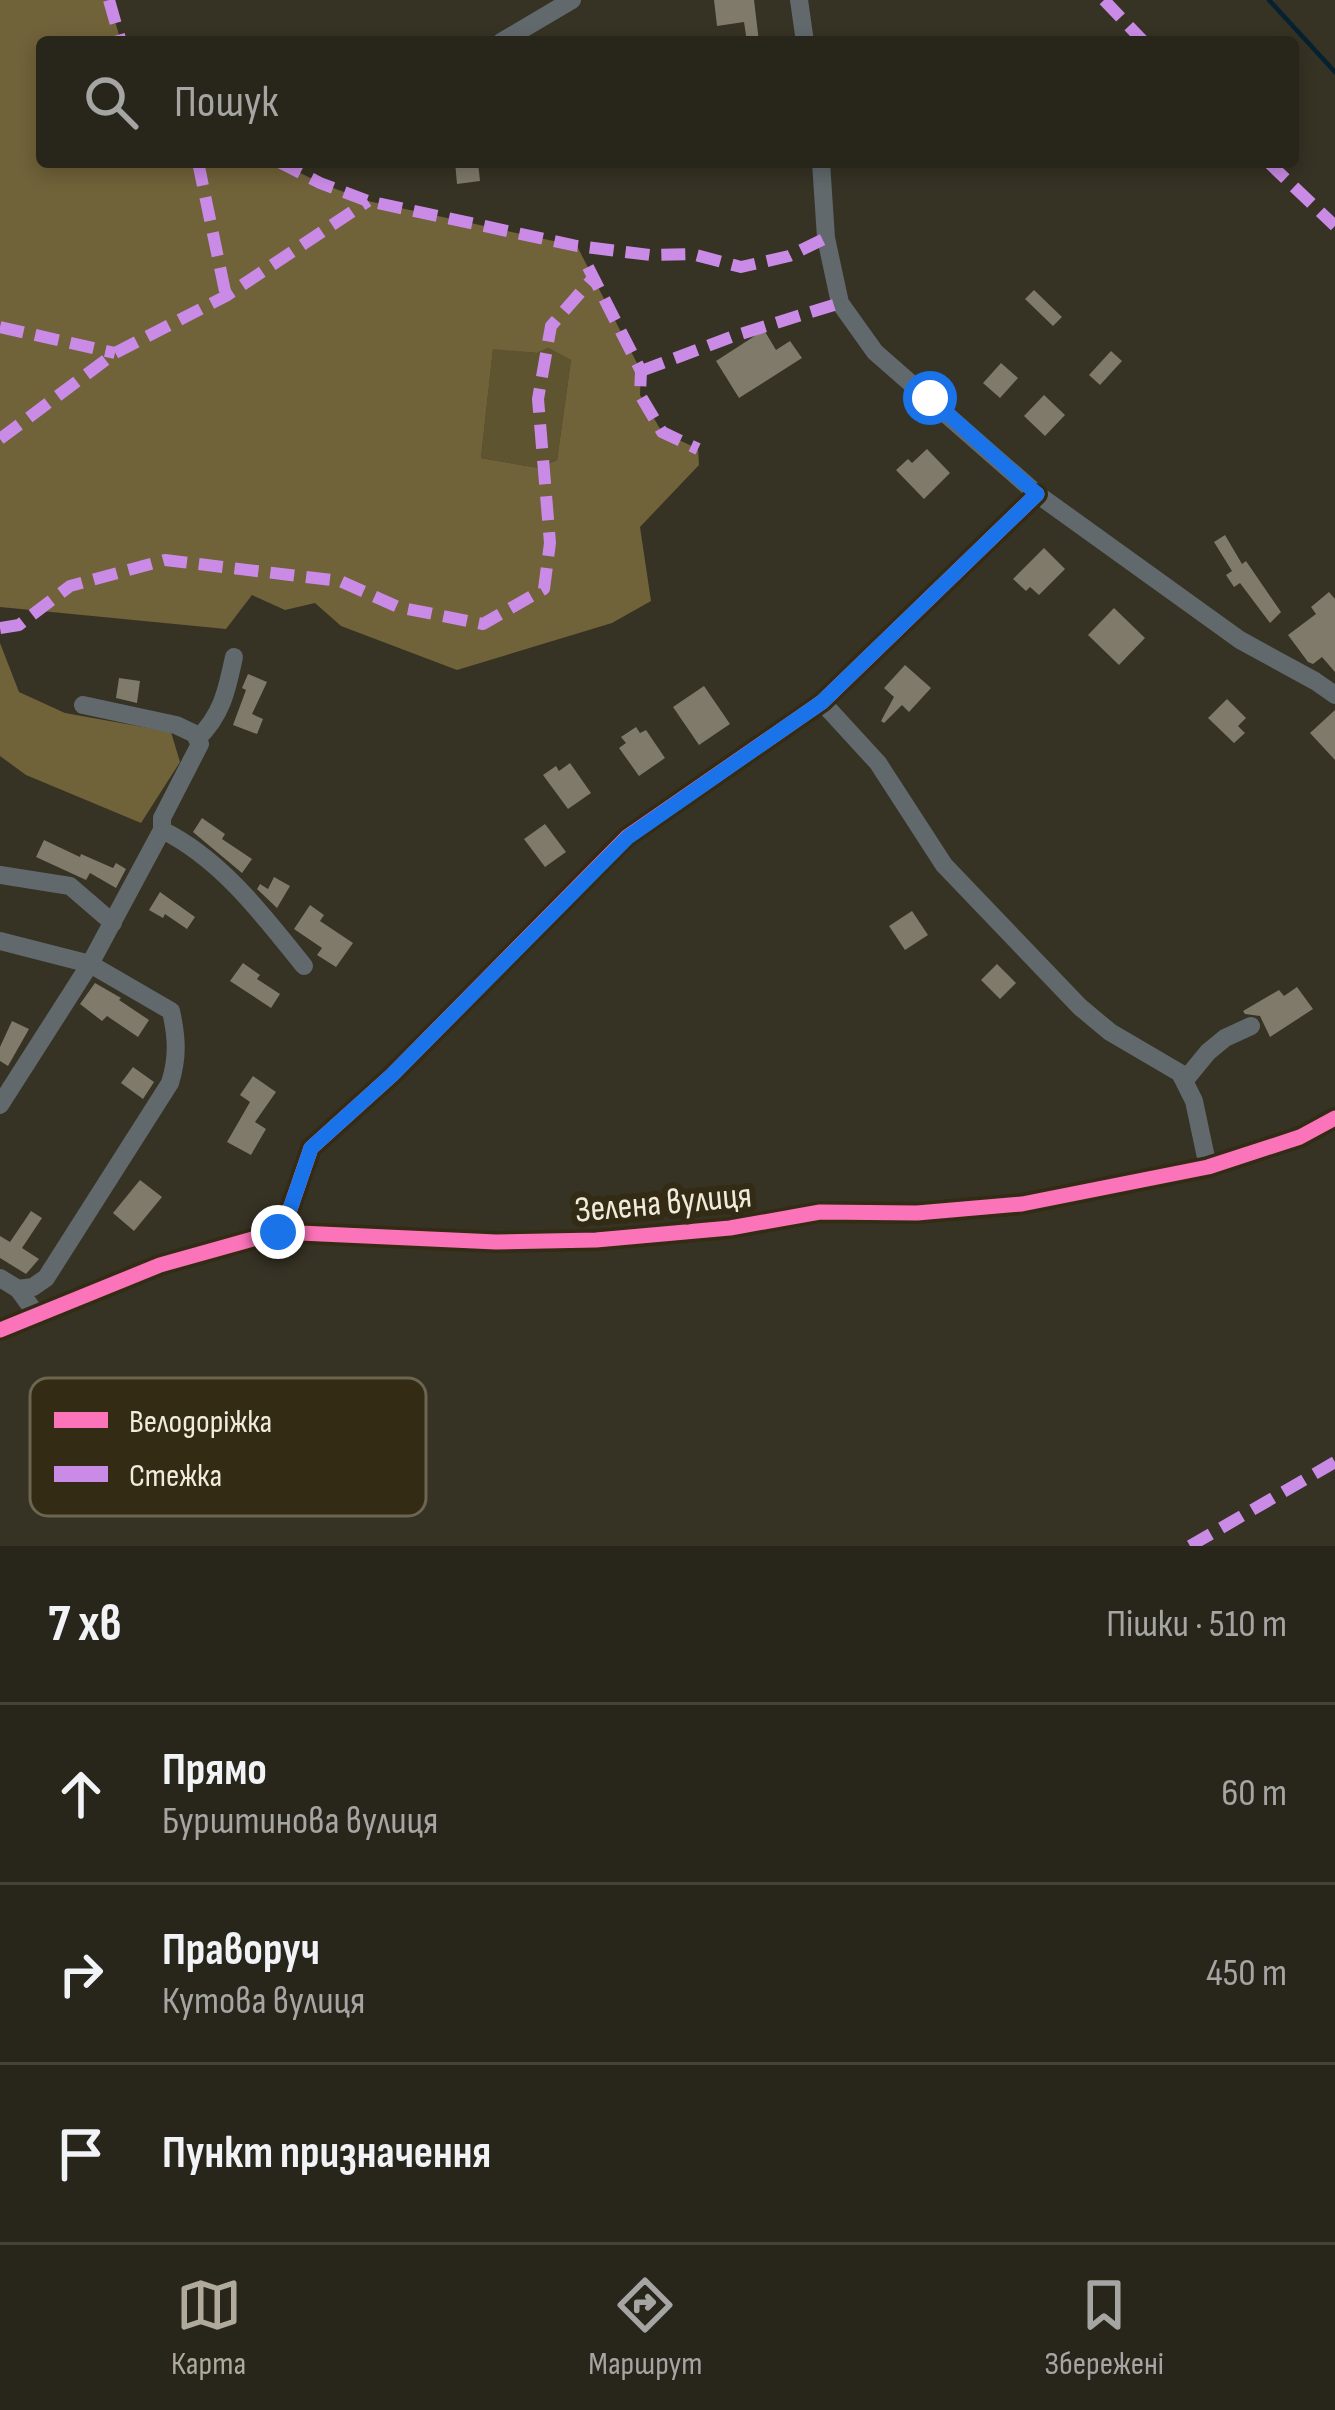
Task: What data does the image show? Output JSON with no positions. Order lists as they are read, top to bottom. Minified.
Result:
{"streets":{"street":["Зелена вулиця"]},"legend":["Велодоріжка","Стежка"],"page":{"search":"Пошук","heading":["7 хв","Пішки · 510 m"],"list":[["Прямо","Бурштинова вулиця","60 m"],["Праворуч","Кутова вулиця","450 m"],"Пункт призначення"],"nav":["Карта","Маршрут","Збережені"]}}
